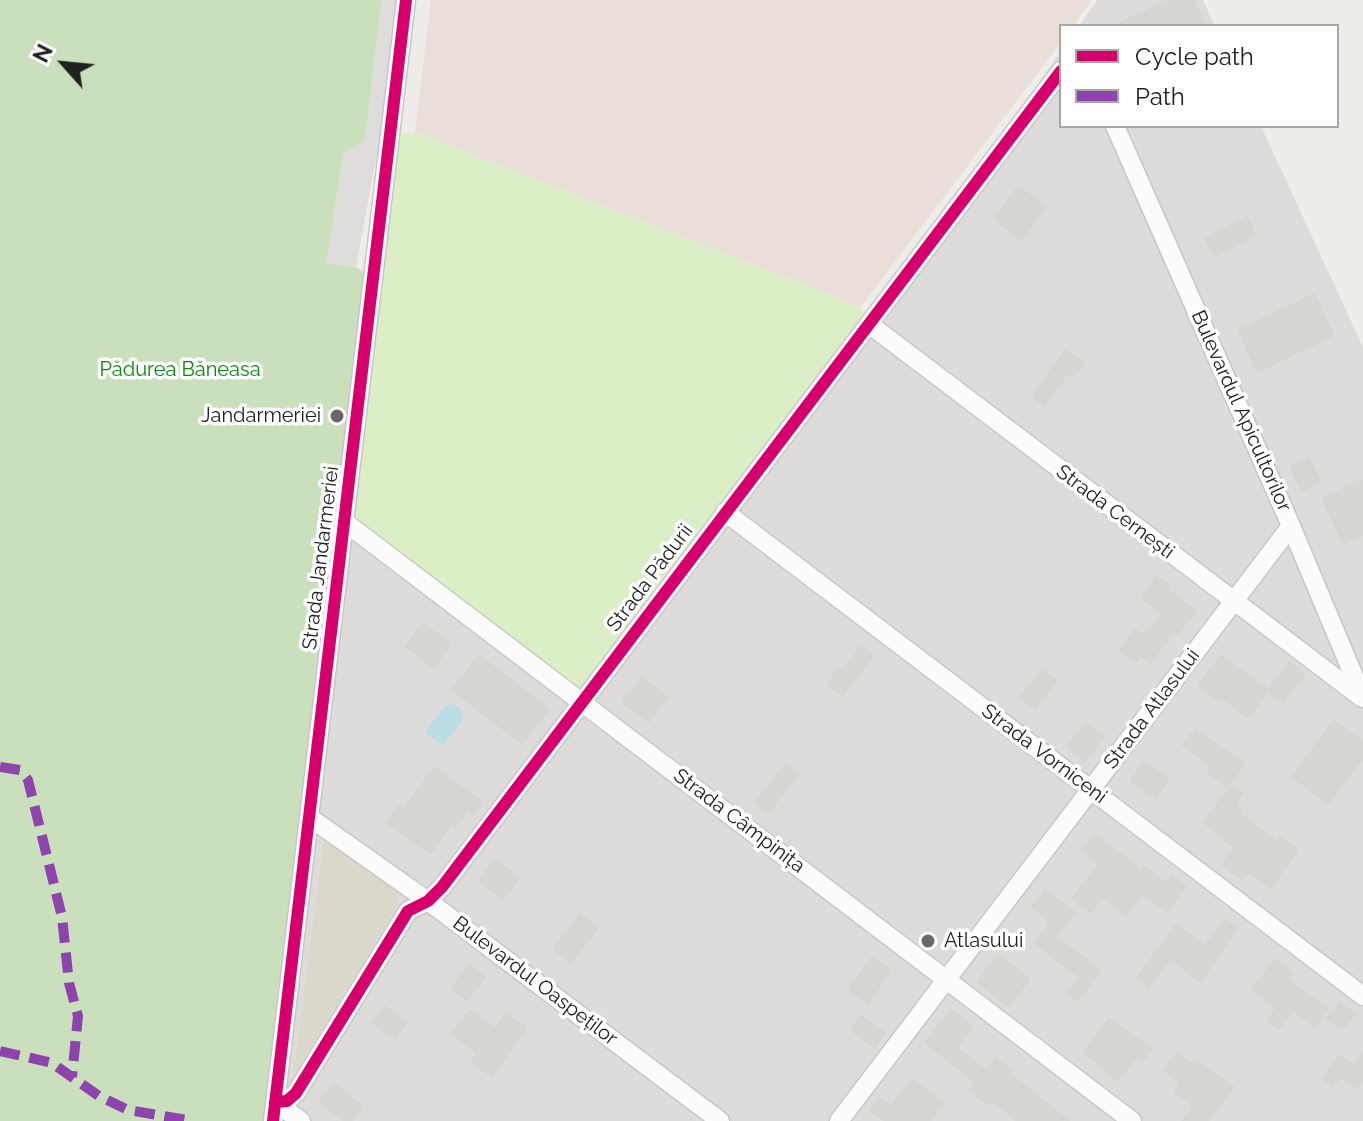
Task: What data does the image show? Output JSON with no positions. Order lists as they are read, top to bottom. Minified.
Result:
{"streets":{"street":["Bulevardul Apicultorilor","Strada Cernești","Strada Jandarmeriei","Strada Pădurii","Strada Atlasului","Strada Vorniceni","Strada Câmpinița","Bulevardul Oaspeților"]},"crossings":[["Bulevardul Apicultorilor","Strada Cernești"],["Bulevardul Apicultorilor","Strada Atlasului"],["Strada Cernești","Strada Pădurii"],["Strada Cernești","Strada Atlasului"],["Strada Jandarmeriei","Strada Pădurii"],["Strada Jandarmeriei","Strada Câmpinița"],["Strada Jandarmeriei","Bulevardul Oaspeților"],["Strada Pădurii","Strada Vorniceni"],["Strada Pădurii","Strada Câmpinița"],["Strada Pădurii","Bulevardul Oaspeților"],["Strada Atlasului","Strada Vorniceni"],["Strada Atlasului","Strada Câmpinița"]],"parks":["Pădurea Băneasa"],"places":["Jandarmeriei","Atlasului"],"legend":["Cycle path","Path"],"north":"top left"}
